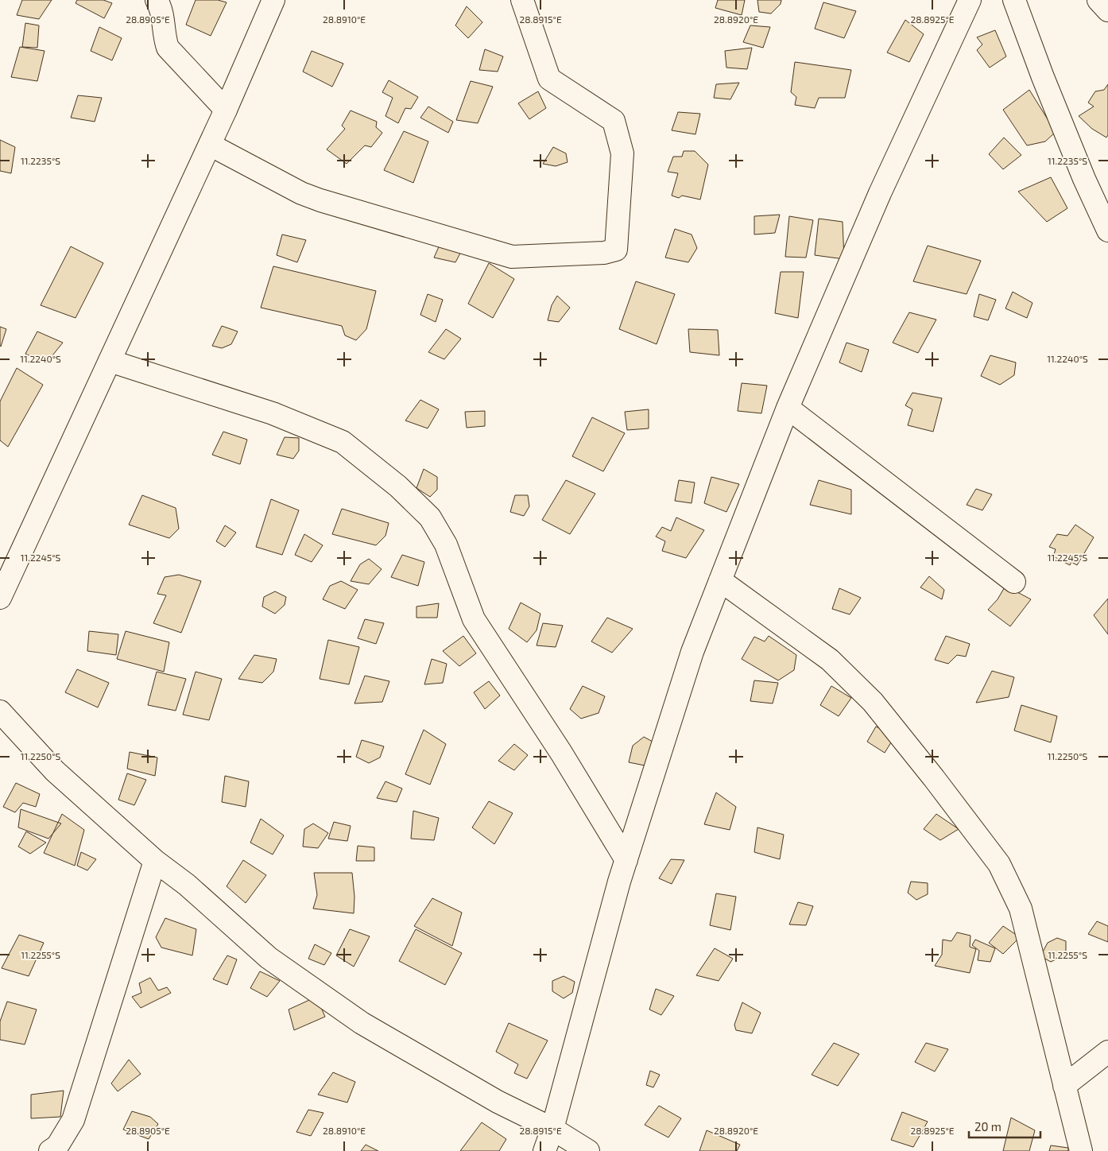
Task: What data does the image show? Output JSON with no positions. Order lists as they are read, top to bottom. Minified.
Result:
{"scale_bar":"20 m","coordinates":["28.8905°E","28.8910°E","28.8915°E","28.8920°E","28.8925°E","11.2235°S","11.2240°S","11.2245°S","11.2250°S","11.2255°S"]}
